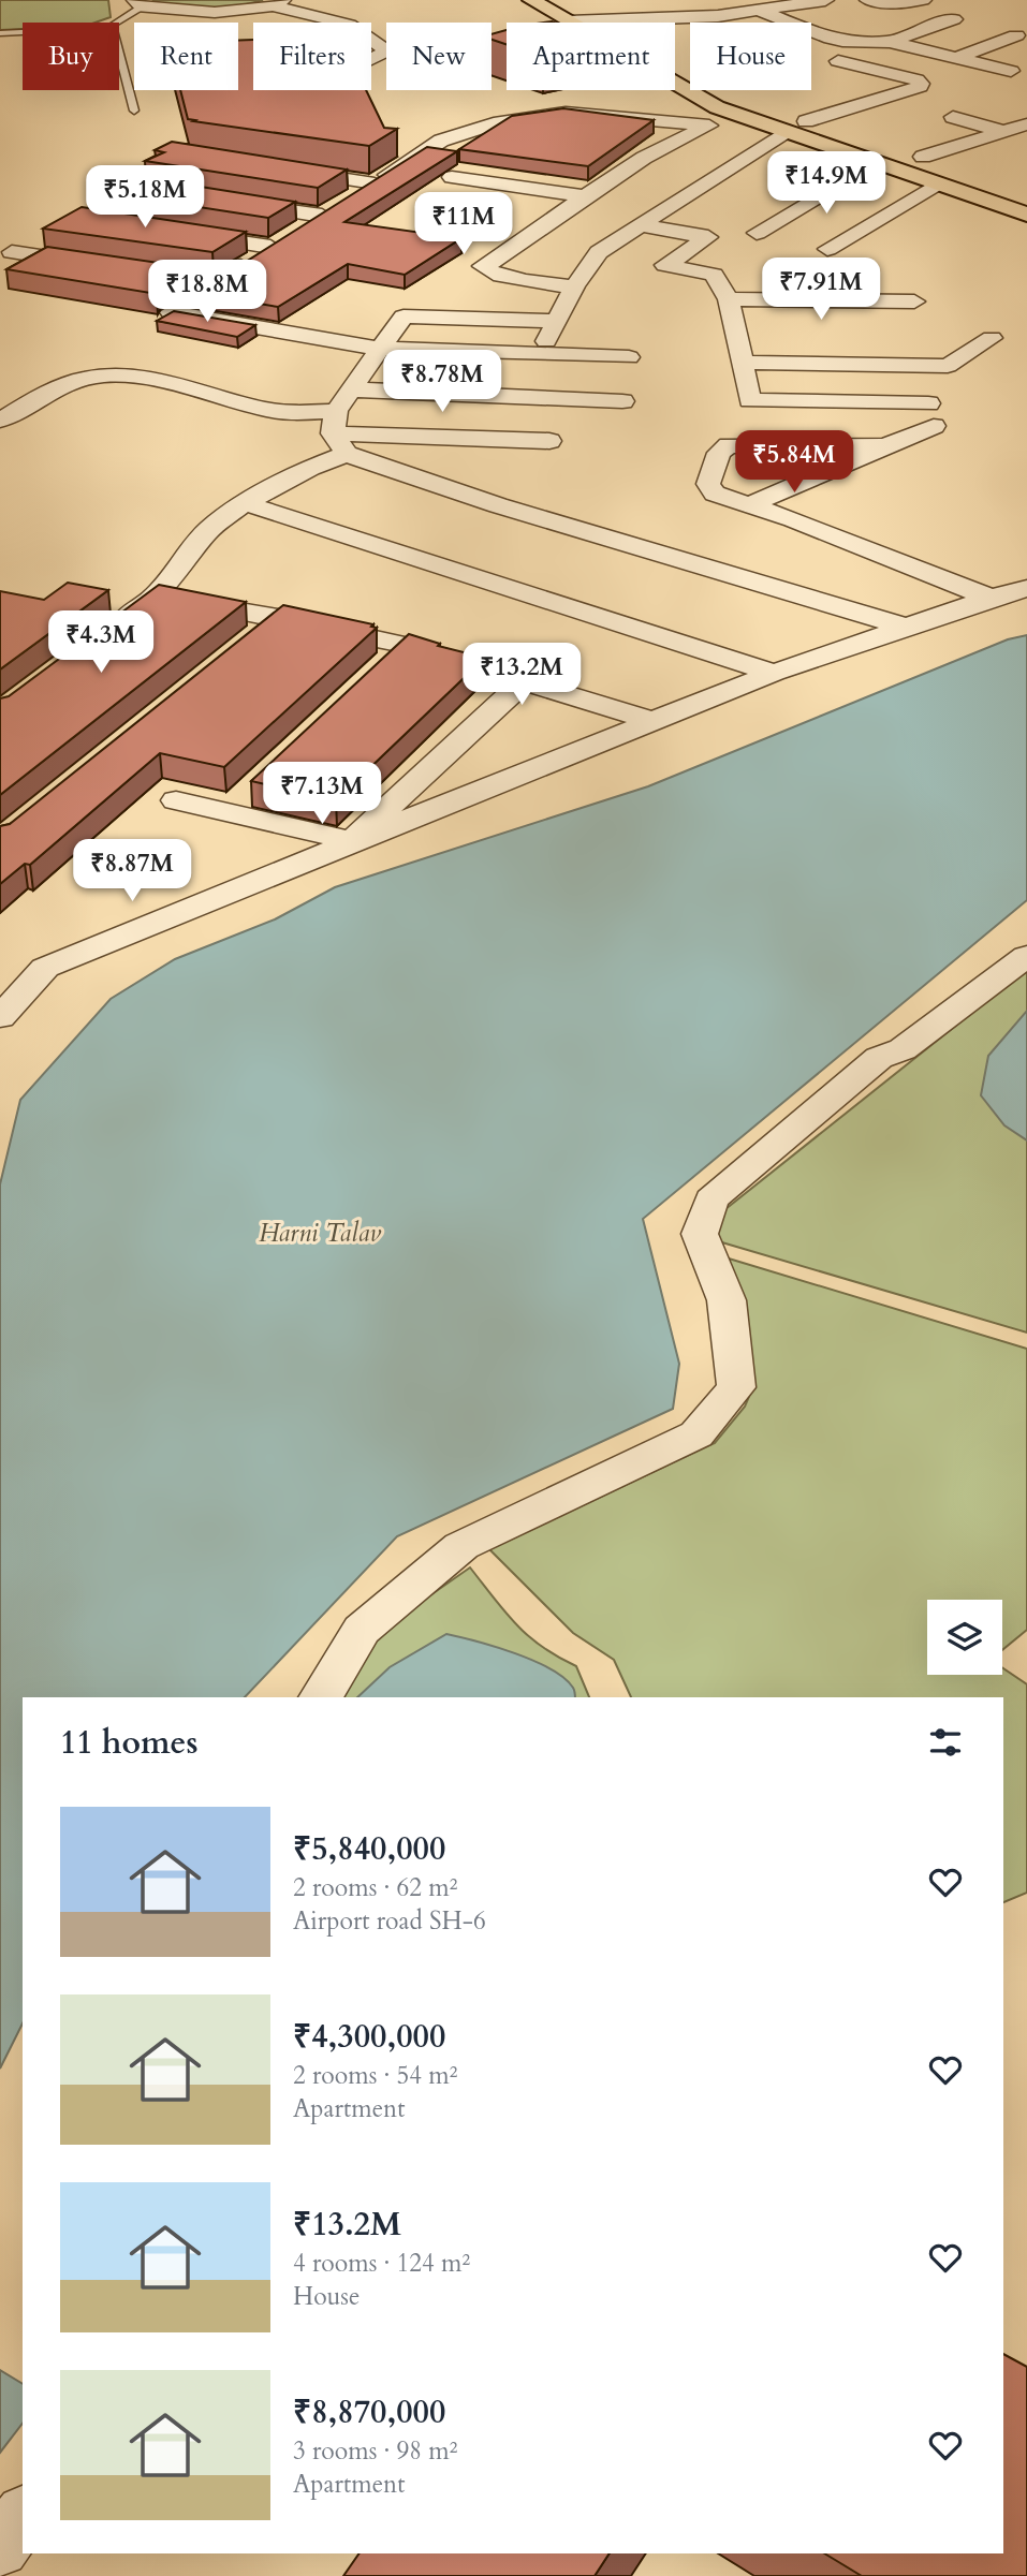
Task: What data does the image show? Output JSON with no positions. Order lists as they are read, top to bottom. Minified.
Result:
{"water":["Harni Talav"],"page":{"chip":["Buy","Rent","Filters","New","Apartment","House"],"price":["₹14.9M","₹5.18M","₹11M","₹7.91M","₹18.8M","₹8.78M","₹5.84M","₹4.3M","₹13.2M","₹7.13M","₹8.87M"],"heading":"11 homes","list":[{"name":"₹5,840,000","note":"2 rooms · 62 m² · Airport road SH-6"},{"name":"₹4,300,000","note":"2 rooms · 54 m² · Apartment"},{"name":"₹13.2M","note":"4 rooms · 124 m² · House"},{"name":"₹8,870,000","note":"3 rooms · 98 m² · Apartment"}]}}
